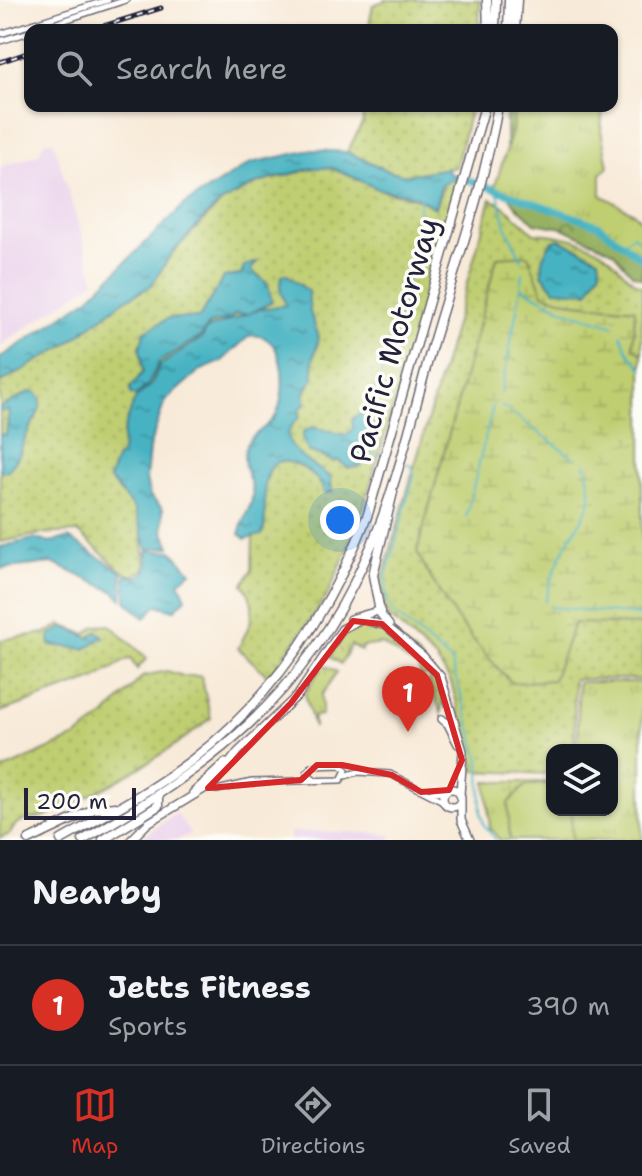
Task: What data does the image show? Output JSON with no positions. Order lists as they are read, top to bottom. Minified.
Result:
{"streets":{"highway":["Pacific Motorway"]},"scale_bar":"200 m","page":{"search":"Search here","pins":"1","scale":"200 m","heading":"Nearby","list":[{"mark":"1","name":"Jetts Fitness","note":"Sports","value":"390 m"}],"nav":["Map","Directions","Saved"]}}
